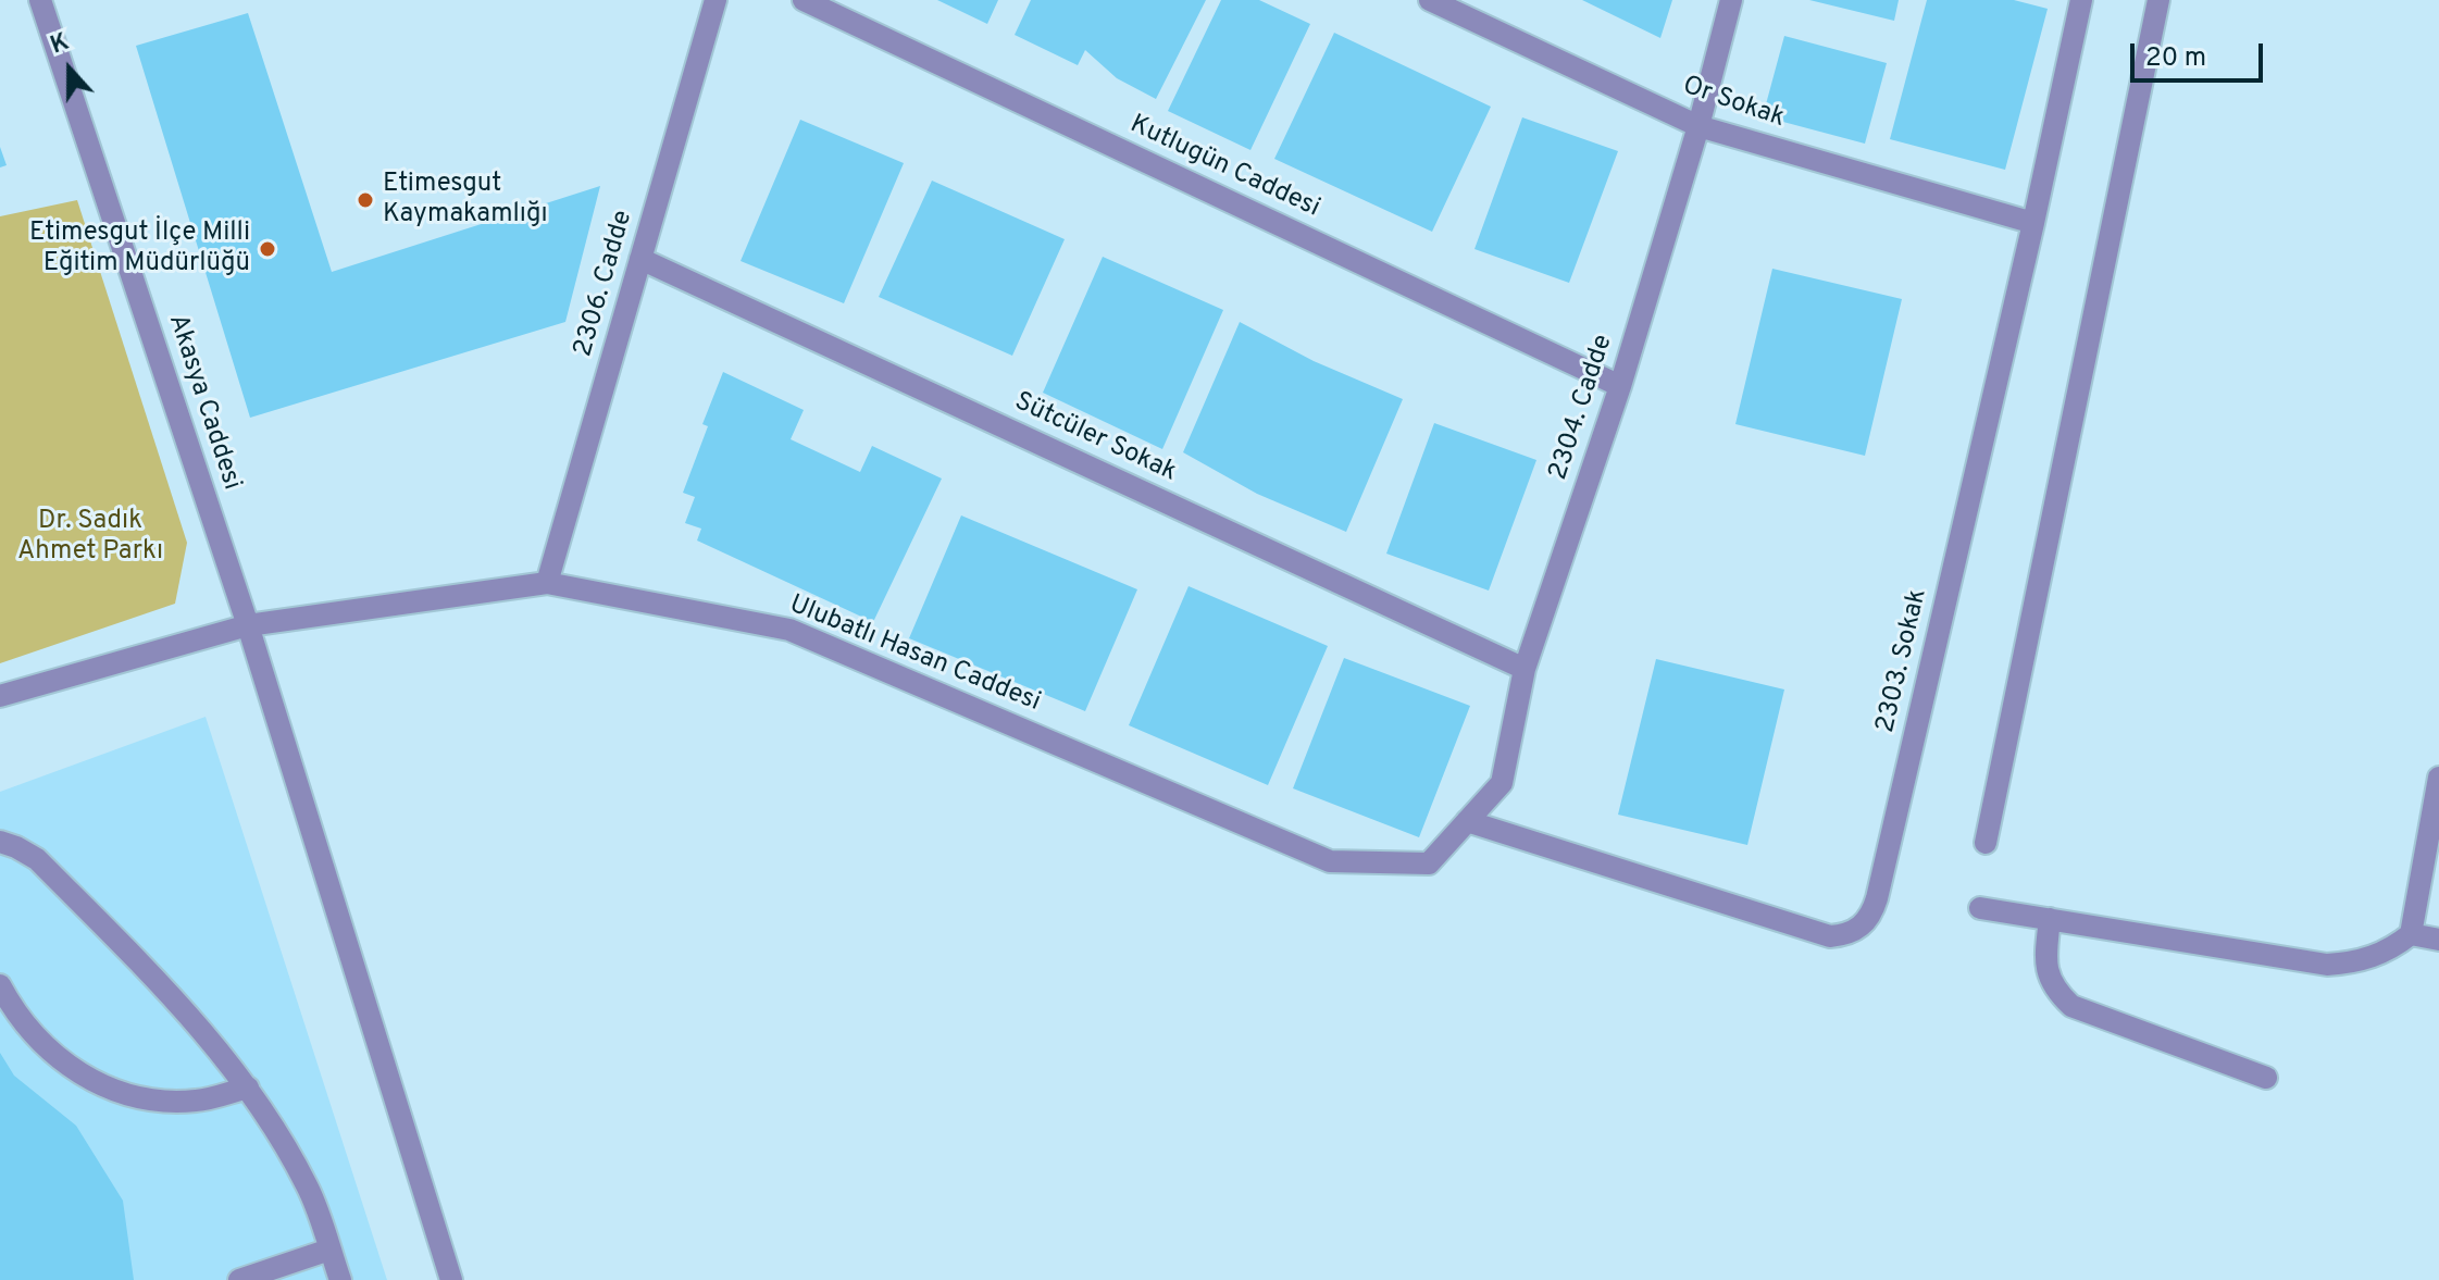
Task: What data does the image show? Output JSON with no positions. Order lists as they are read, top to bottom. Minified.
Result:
{"streets":{"street":["Or Sokak","Kutlugün Caddesi","2306. Cadde","Akasya Caddesi","2304. Cadde","Sütcüler Sokak","Ulubatlı Hasan Caddesi","2303. Sokak"]},"crossings":[["Or Sokak","2304. Cadde"],["Or Sokak","2303. Sokak"],["Kutlugün Caddesi","2304. Cadde"],["2306. Cadde","Sütcüler Sokak"],["2306. Cadde","Ulubatlı Hasan Caddesi"],["Akasya Caddesi","Ulubatlı Hasan Caddesi"],["2304. Cadde","Sütcüler Sokak"],["2304. Cadde","Ulubatlı Hasan Caddesi"],["2304. Cadde","2303. Sokak"],["Ulubatlı Hasan Caddesi","2303. Sokak"]],"parks":["Dr. Sadık Ahmet Parkı"],"places":["Etimesgut Kaymakamlığı","Etimesgut İlçe Milli Eğitim Müdürlüğü"],"scale_bar":"20 m","north":"top"}
